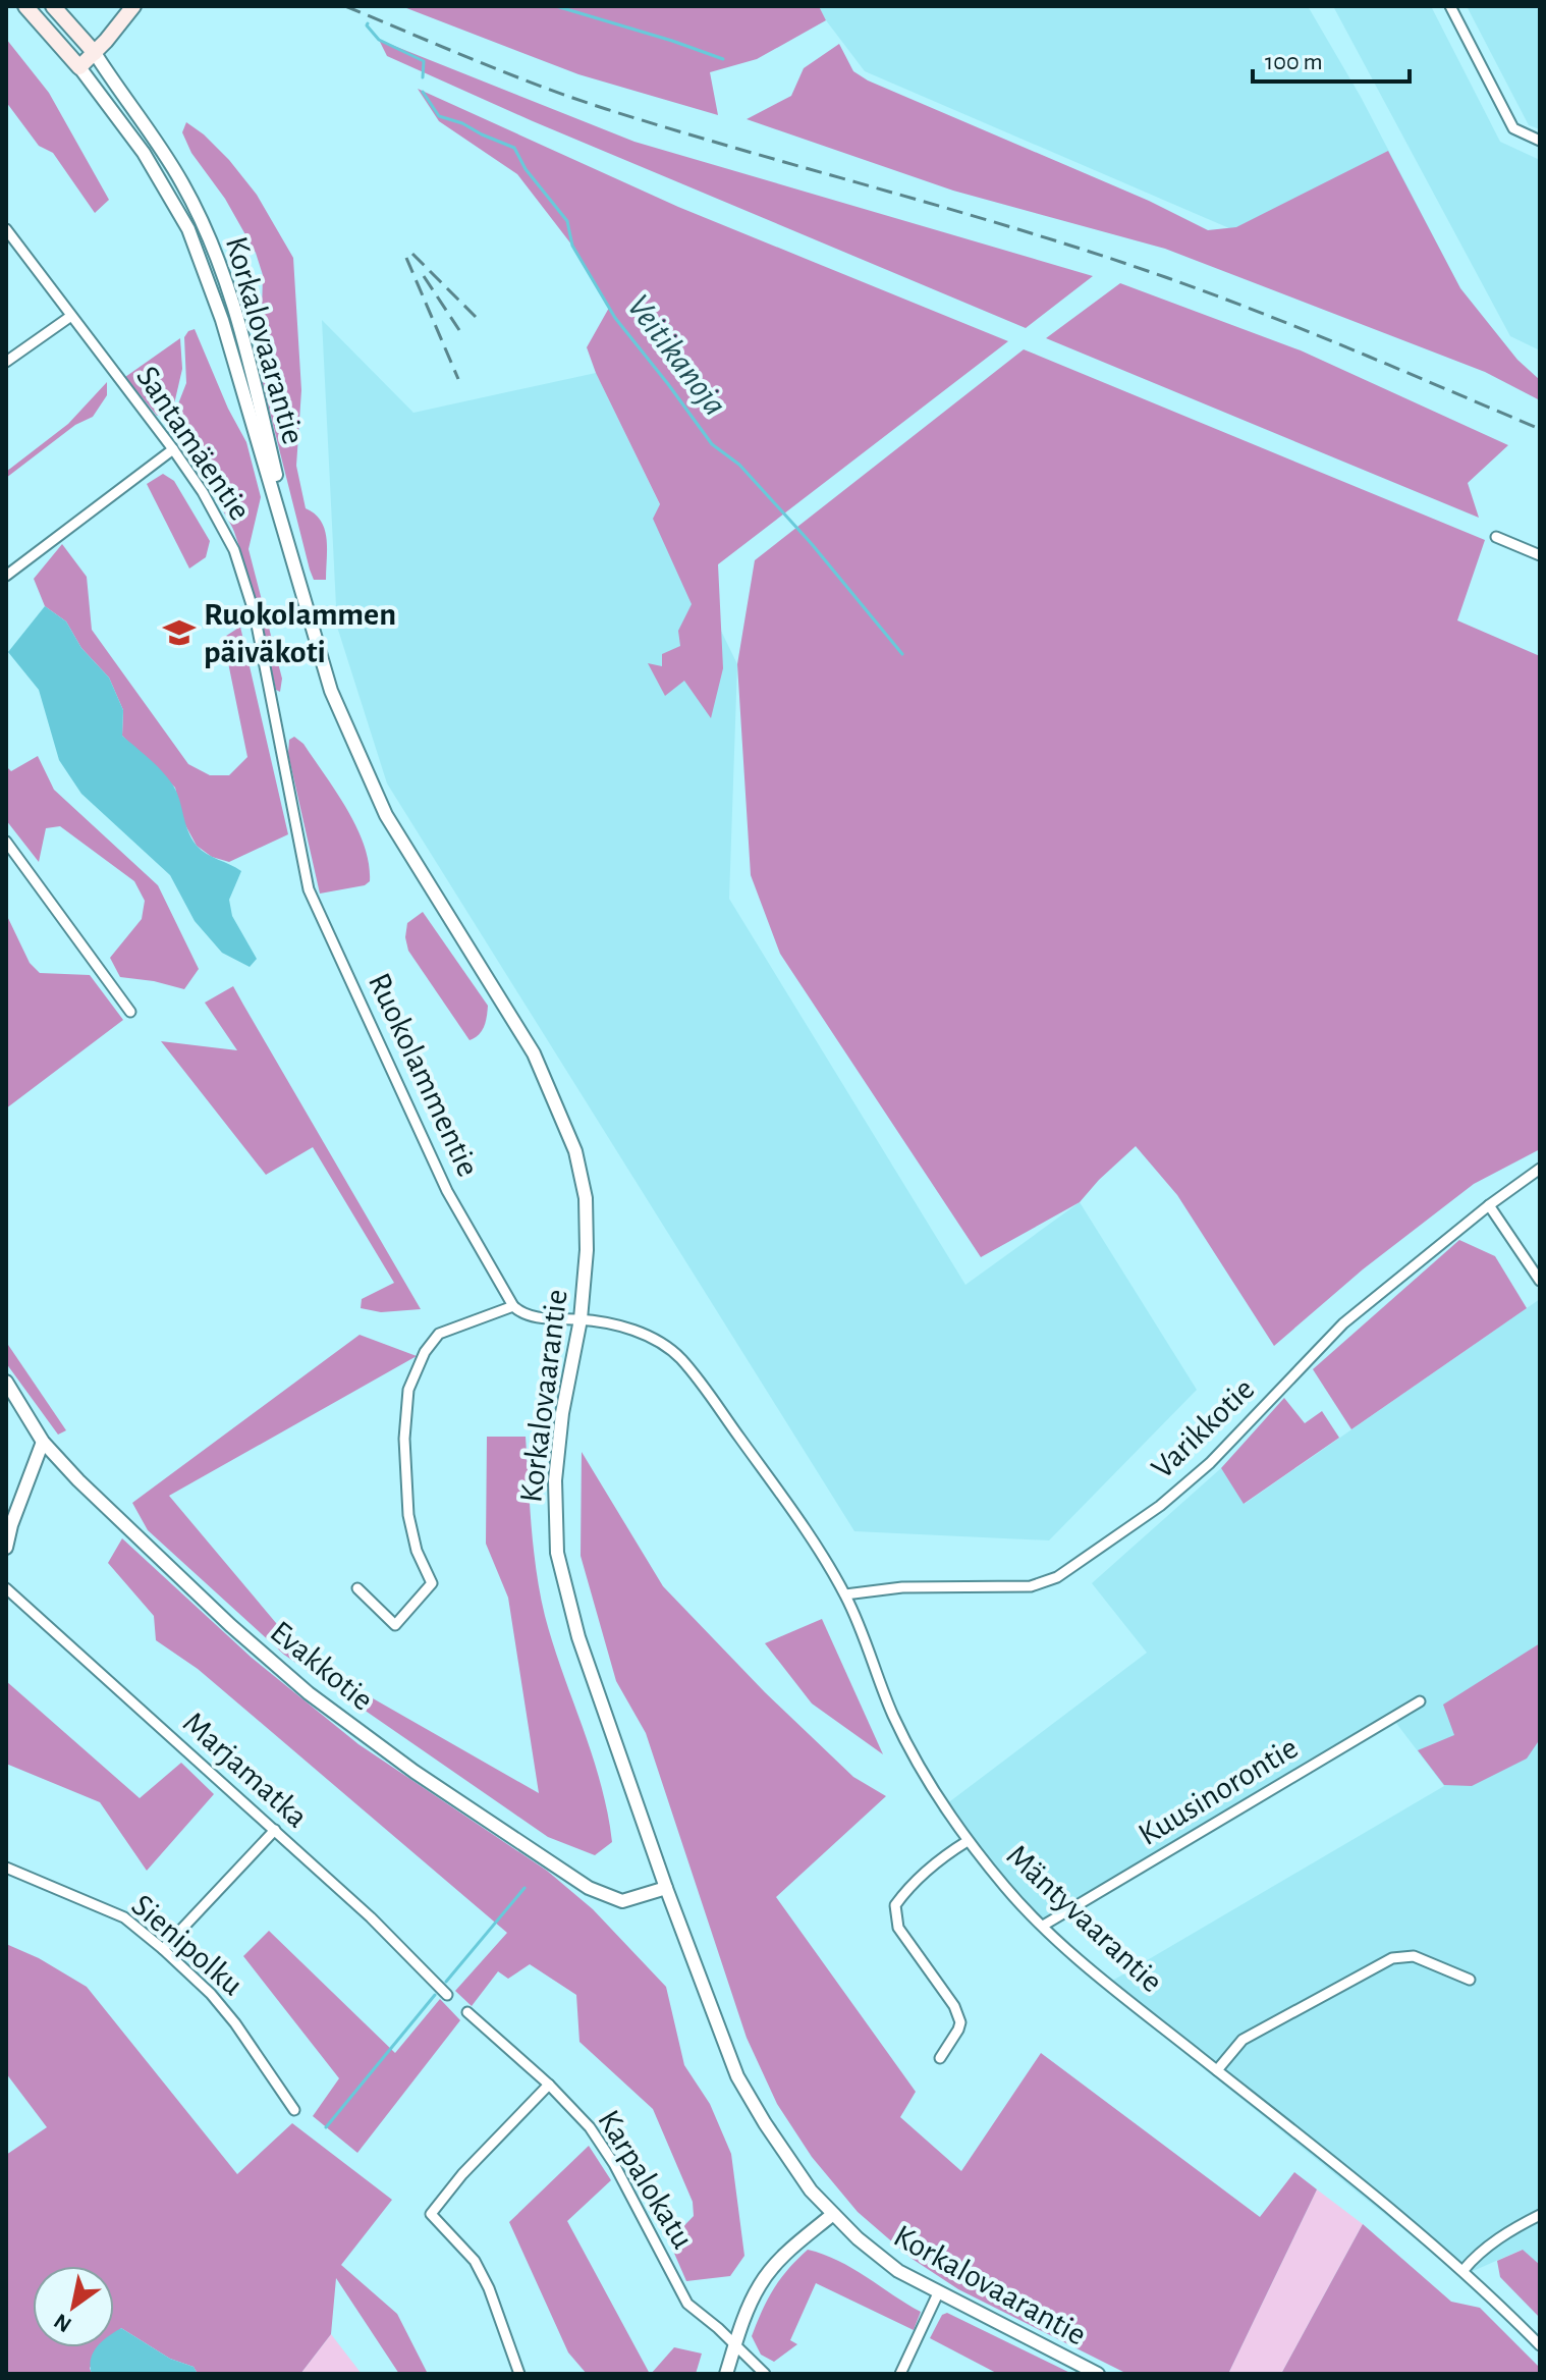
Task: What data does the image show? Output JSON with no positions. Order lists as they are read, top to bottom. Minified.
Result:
{"streets":{"street":["Korkalovaarantie","Santamäentie","Ruokolammentie","Varikkotie","Evakkotie","Marjamatka","Kuusinorontie","Mäntyvaarantie","Sienipolku","Karpalokatu"]},"crossings":[["Korkalovaarantie","Evakkotie"],["Korkalovaarantie","Mäntyvaarantie"],["Santamäentie","Ruokolammentie"],["Ruokolammentie","Mäntyvaarantie"],["Varikkotie","Mäntyvaarantie"],["Kuusinorontie","Mäntyvaarantie"]],"water":["Veitikanoja"],"places":{"school or university":["Ruokolammen päiväkoti"]},"scale_bar":"100 m","north":"bottom left"}
